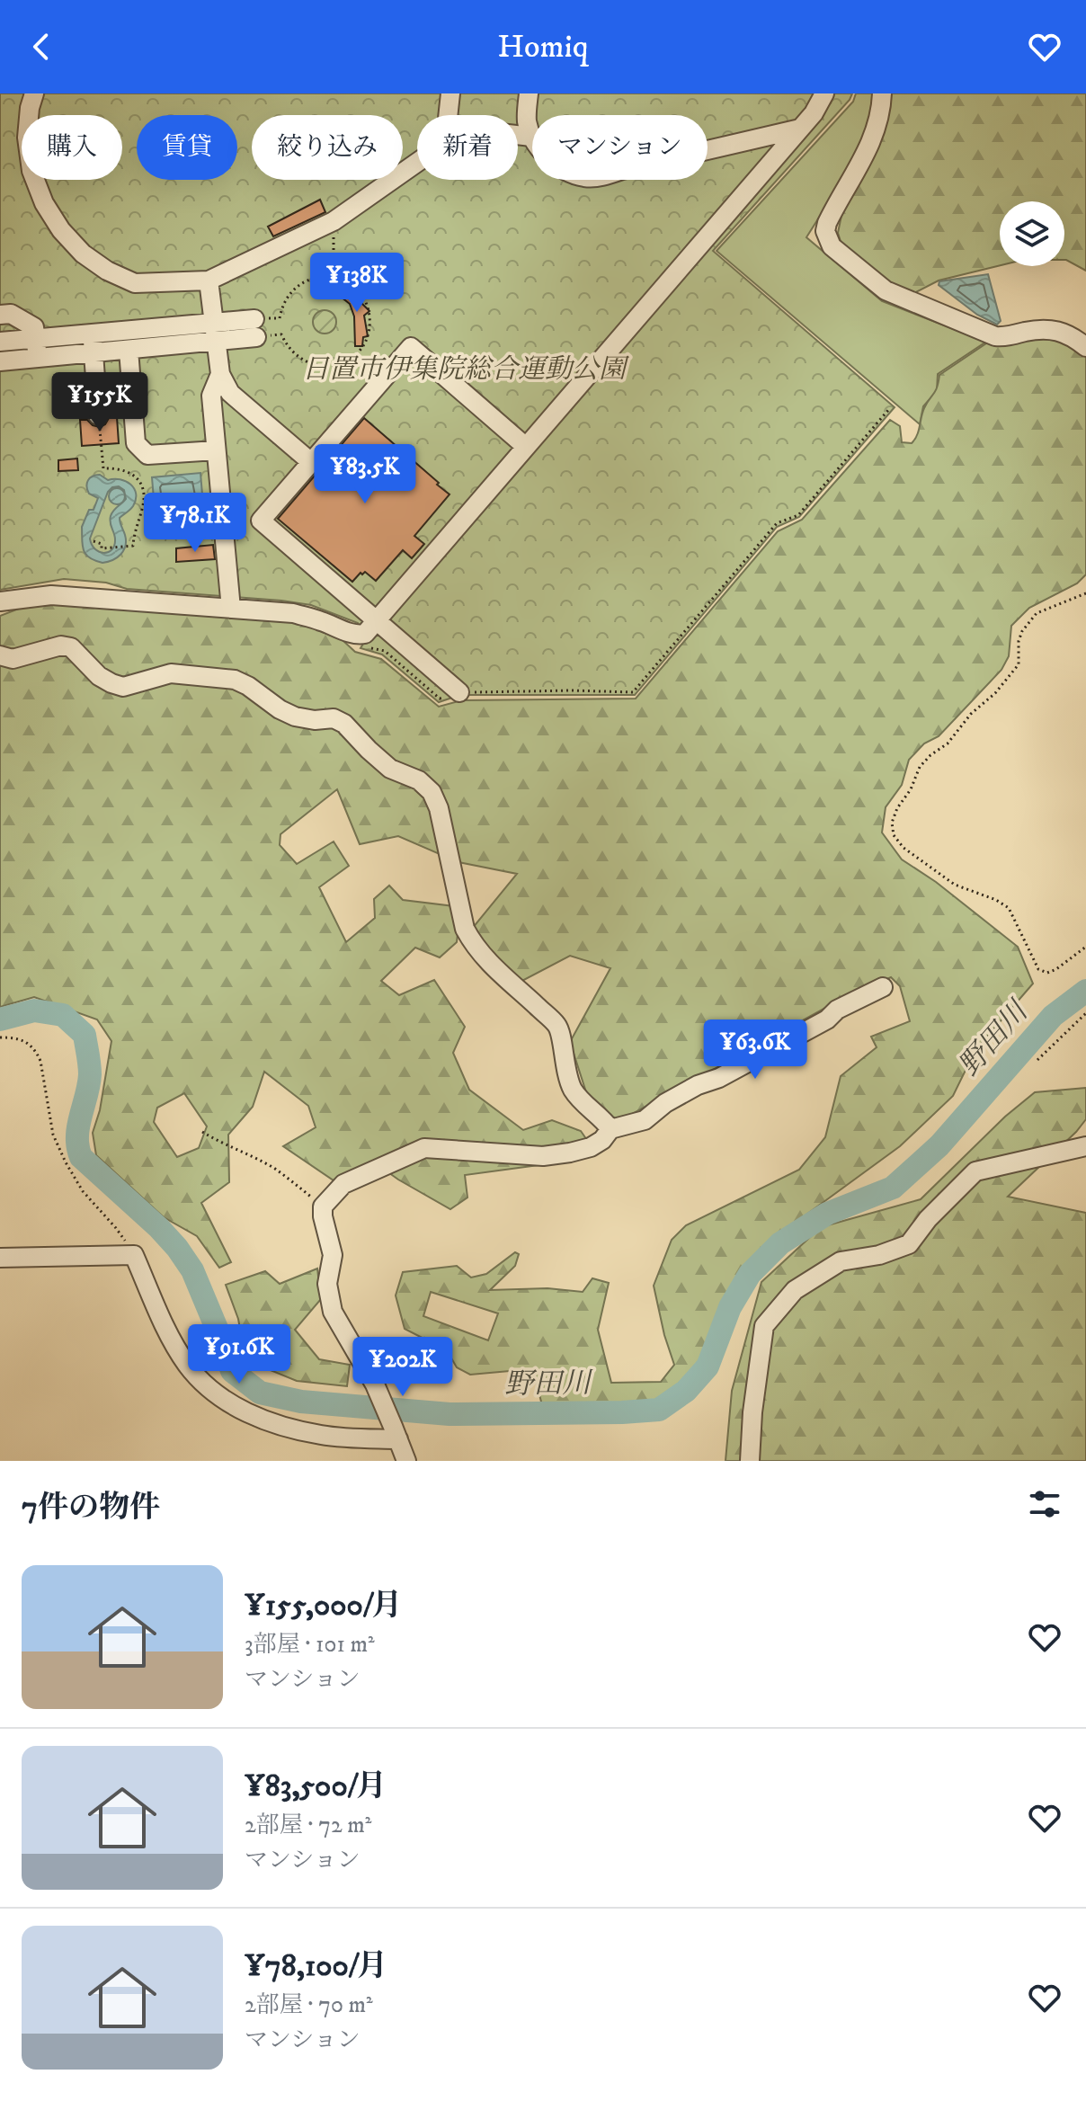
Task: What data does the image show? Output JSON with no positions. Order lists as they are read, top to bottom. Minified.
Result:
{"water":["野田川"],"parks":["日置市伊集院総合運動公園"],"page":{"header":"Homiq","chip":["購入","賃貸","絞り込み","新着","マンション"],"price":["¥138K","¥155K","¥83.5K","¥78.1K","¥63.6K","¥91.6K","¥202K"],"heading":"7件の物件","list":[{"name":"¥155,000/月","note":"3部屋 · 101 m² · マンション"},{"name":"¥83,500/月","note":"2部屋 · 72 m² · マンション"},{"name":"¥78,100/月","note":"2部屋 · 70 m² · マンション"}]}}
